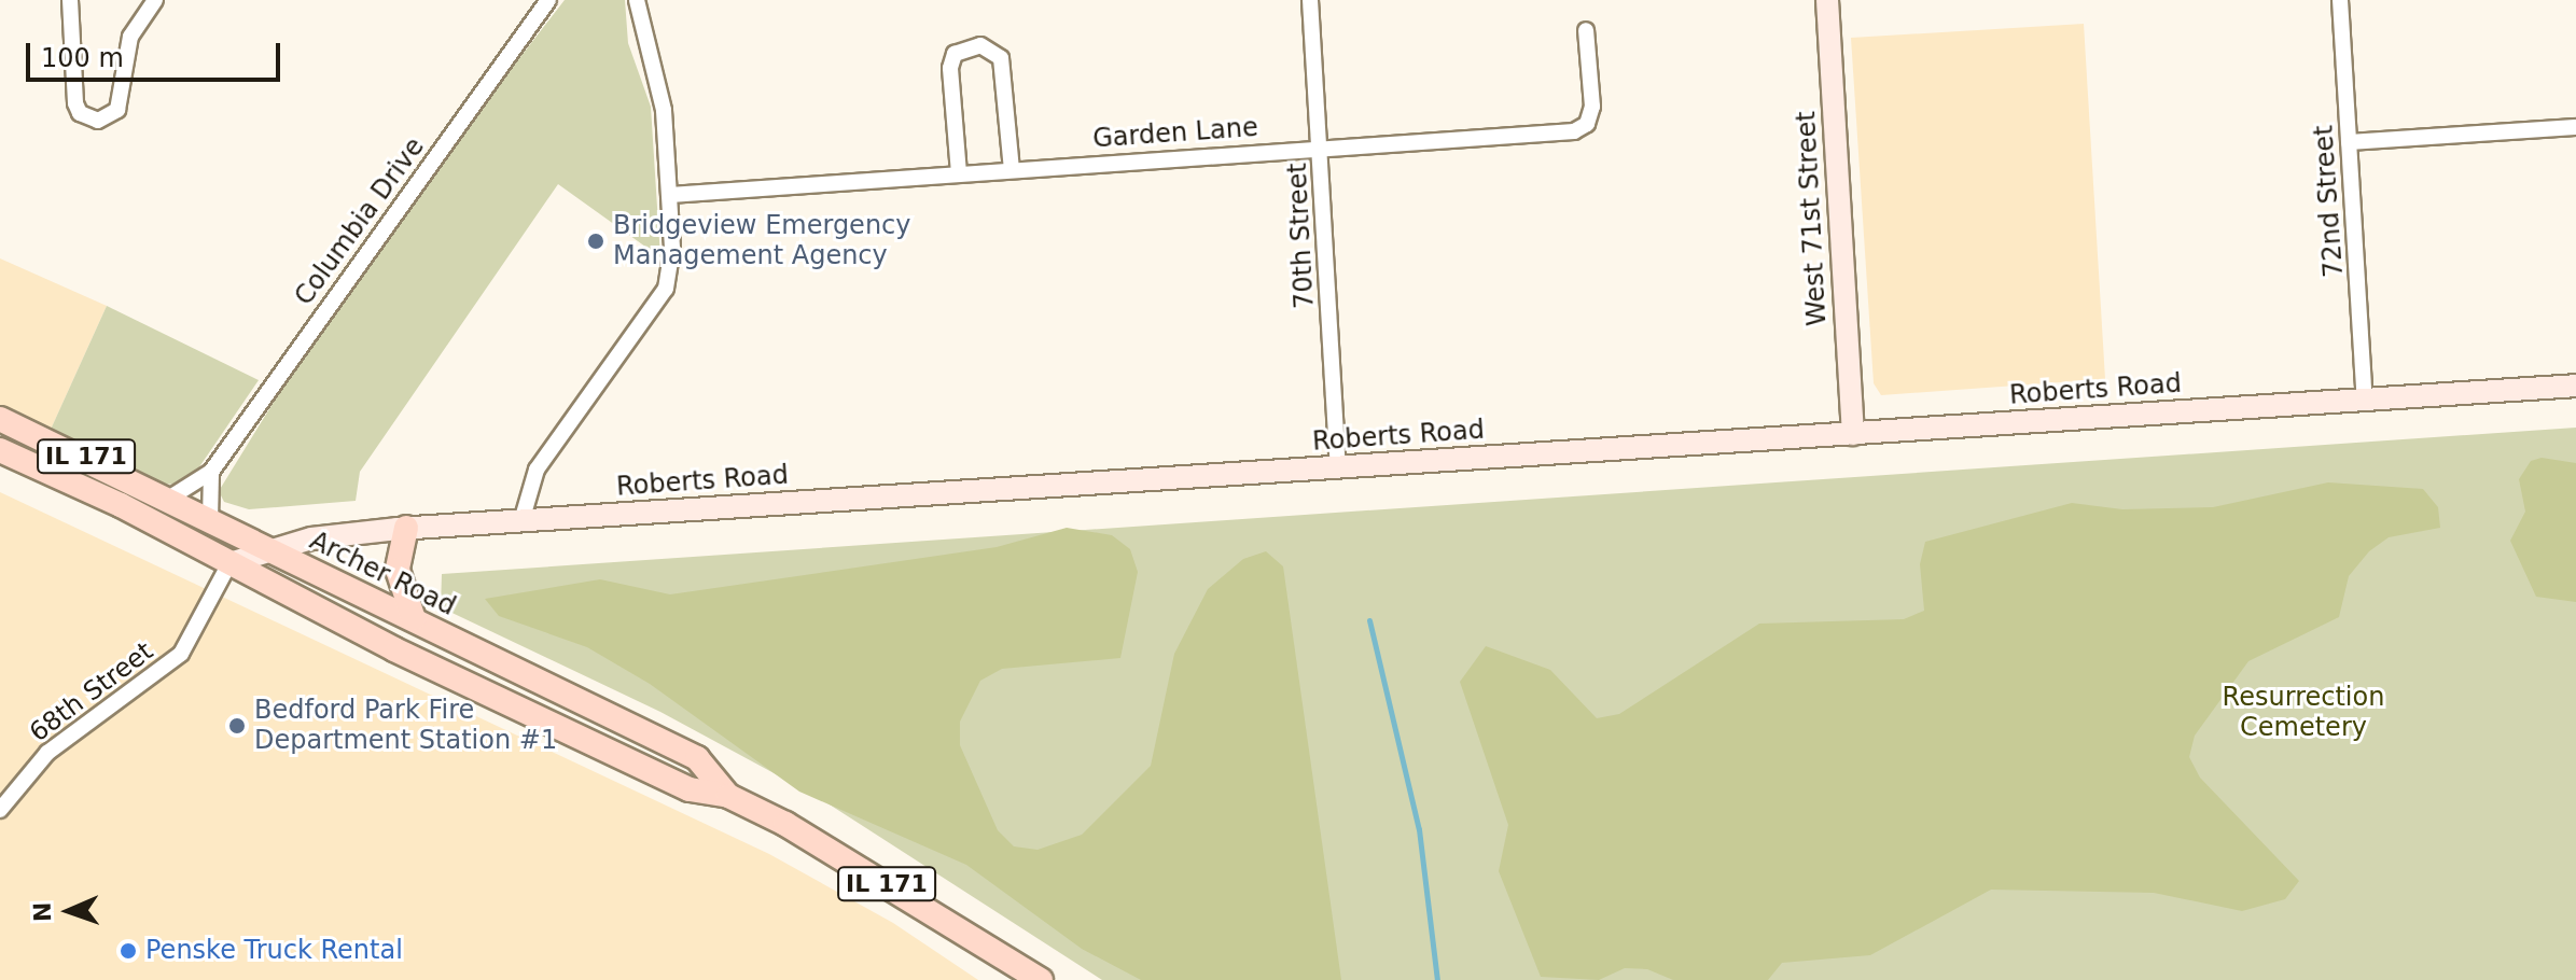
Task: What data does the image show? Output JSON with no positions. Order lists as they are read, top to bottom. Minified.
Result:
{"streets":{"main road":["IL 171","Archer Road"],"street":["Garden Lane","72nd Street","West 71st Street","Columbia Drive","70th Street","Roberts Road","68th Street"]},"crossings":[["Garden Lane","70th Street"],["72nd Street","Roberts Road"],["West 71st Street","Roberts Road"],["Columbia Drive","Archer Road"],["70th Street","Roberts Road"],["Roberts Road","Archer Road"],["Roberts Road","68th Street"],["Archer Road","68th Street"]],"parks":["Resurrection Cemetery"],"places":["Bridgeview Emergency Management Agency","Bedford Park Fire Department Station #1","Penske Truck Rental"],"scale_bar":"100 m","north":"left"}
